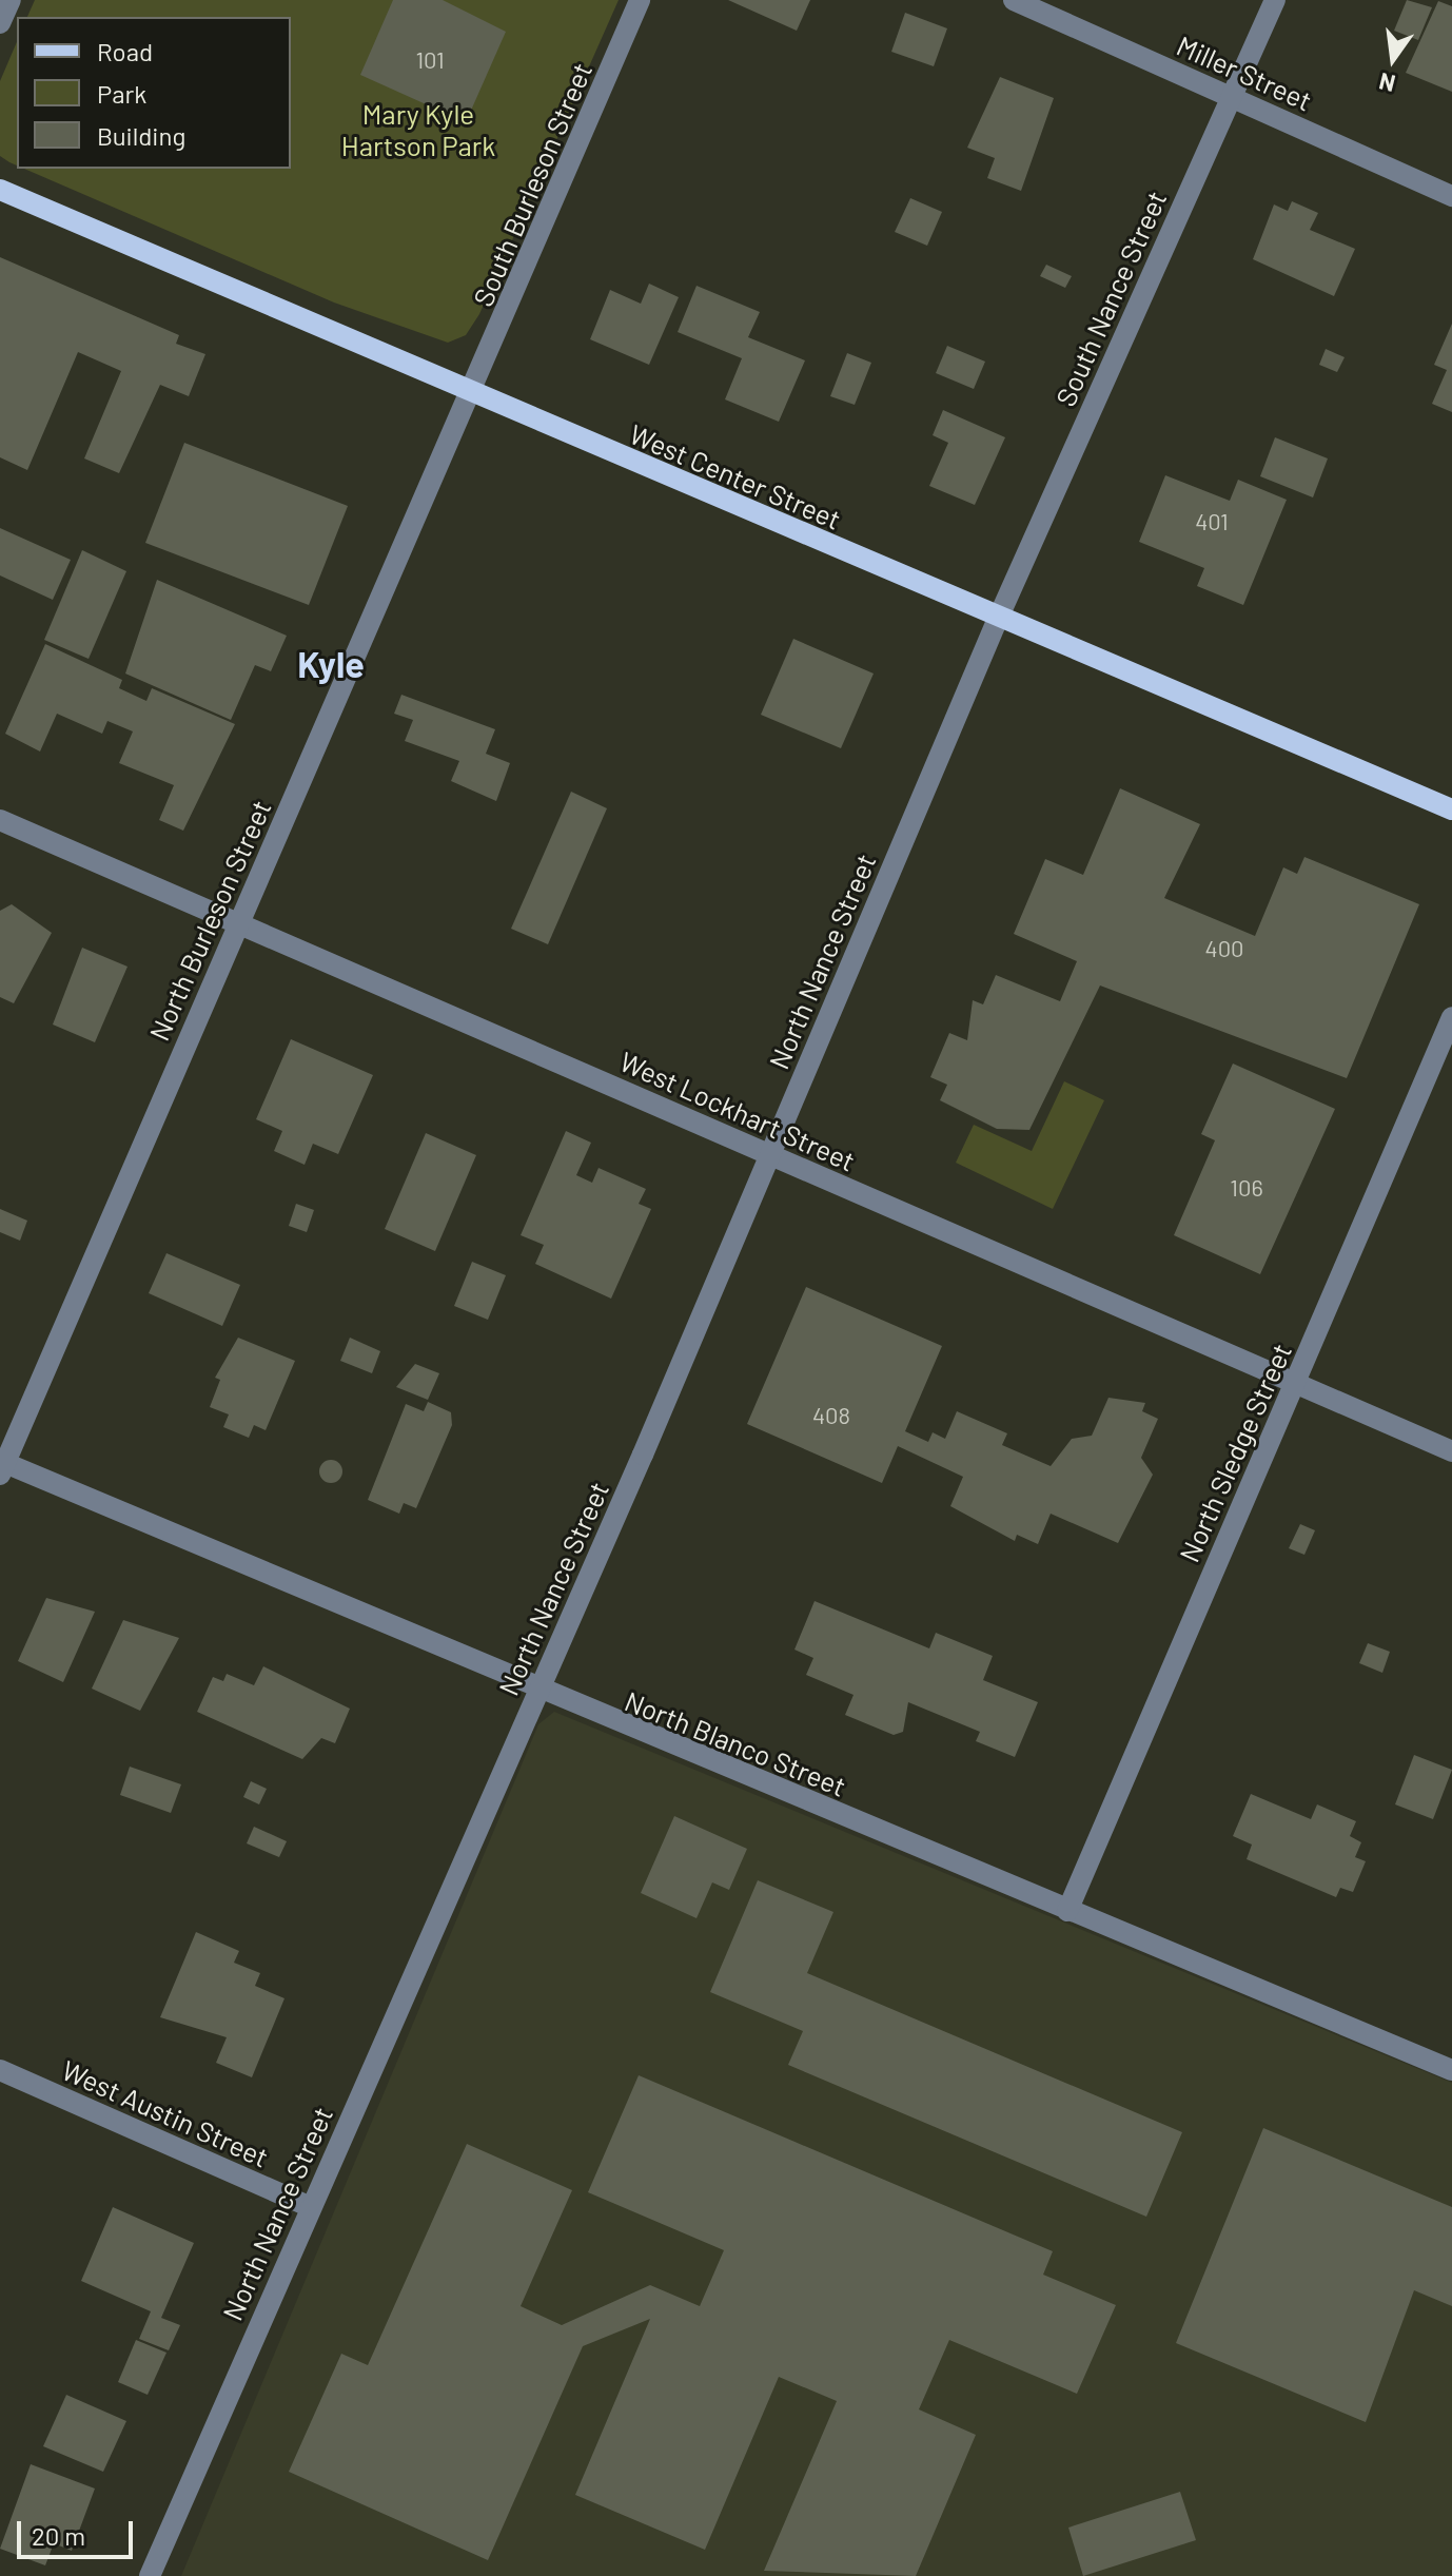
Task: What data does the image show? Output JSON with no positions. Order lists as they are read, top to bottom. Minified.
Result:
{"streets":{"main road":["West Center Street"],"street":["Miller Street","South Burleson Street","South Nance Street","North Burleson Street","North Nance Street","West Lockhart Street","North Sledge Street","North Blanco Street","West Austin Street"]},"crossings":[["Miller Street","South Nance Street"],["South Burleson Street","West Center Street"],["South Burleson Street","North Burleson Street"],["South Nance Street","West Center Street"],["South Nance Street","North Nance Street"],["West Center Street","North Burleson Street"],["West Center Street","North Nance Street"],["North Burleson Street","West Lockhart Street"],["North Burleson Street","North Blanco Street"],["North Nance Street","West Lockhart Street"],["North Nance Street","North Blanco Street"],["North Nance Street","West Austin Street"],["West Lockhart Street","North Sledge Street"],["North Sledge Street","North Blanco Street"]],"districts":["Kyle"],"parks":["Mary Kyle Hartson Park"],"house_numbers":["101","401","400","106","408"],"legend":["Road","Park","Building"],"scale_bar":"20 m","north":"bottom"}
